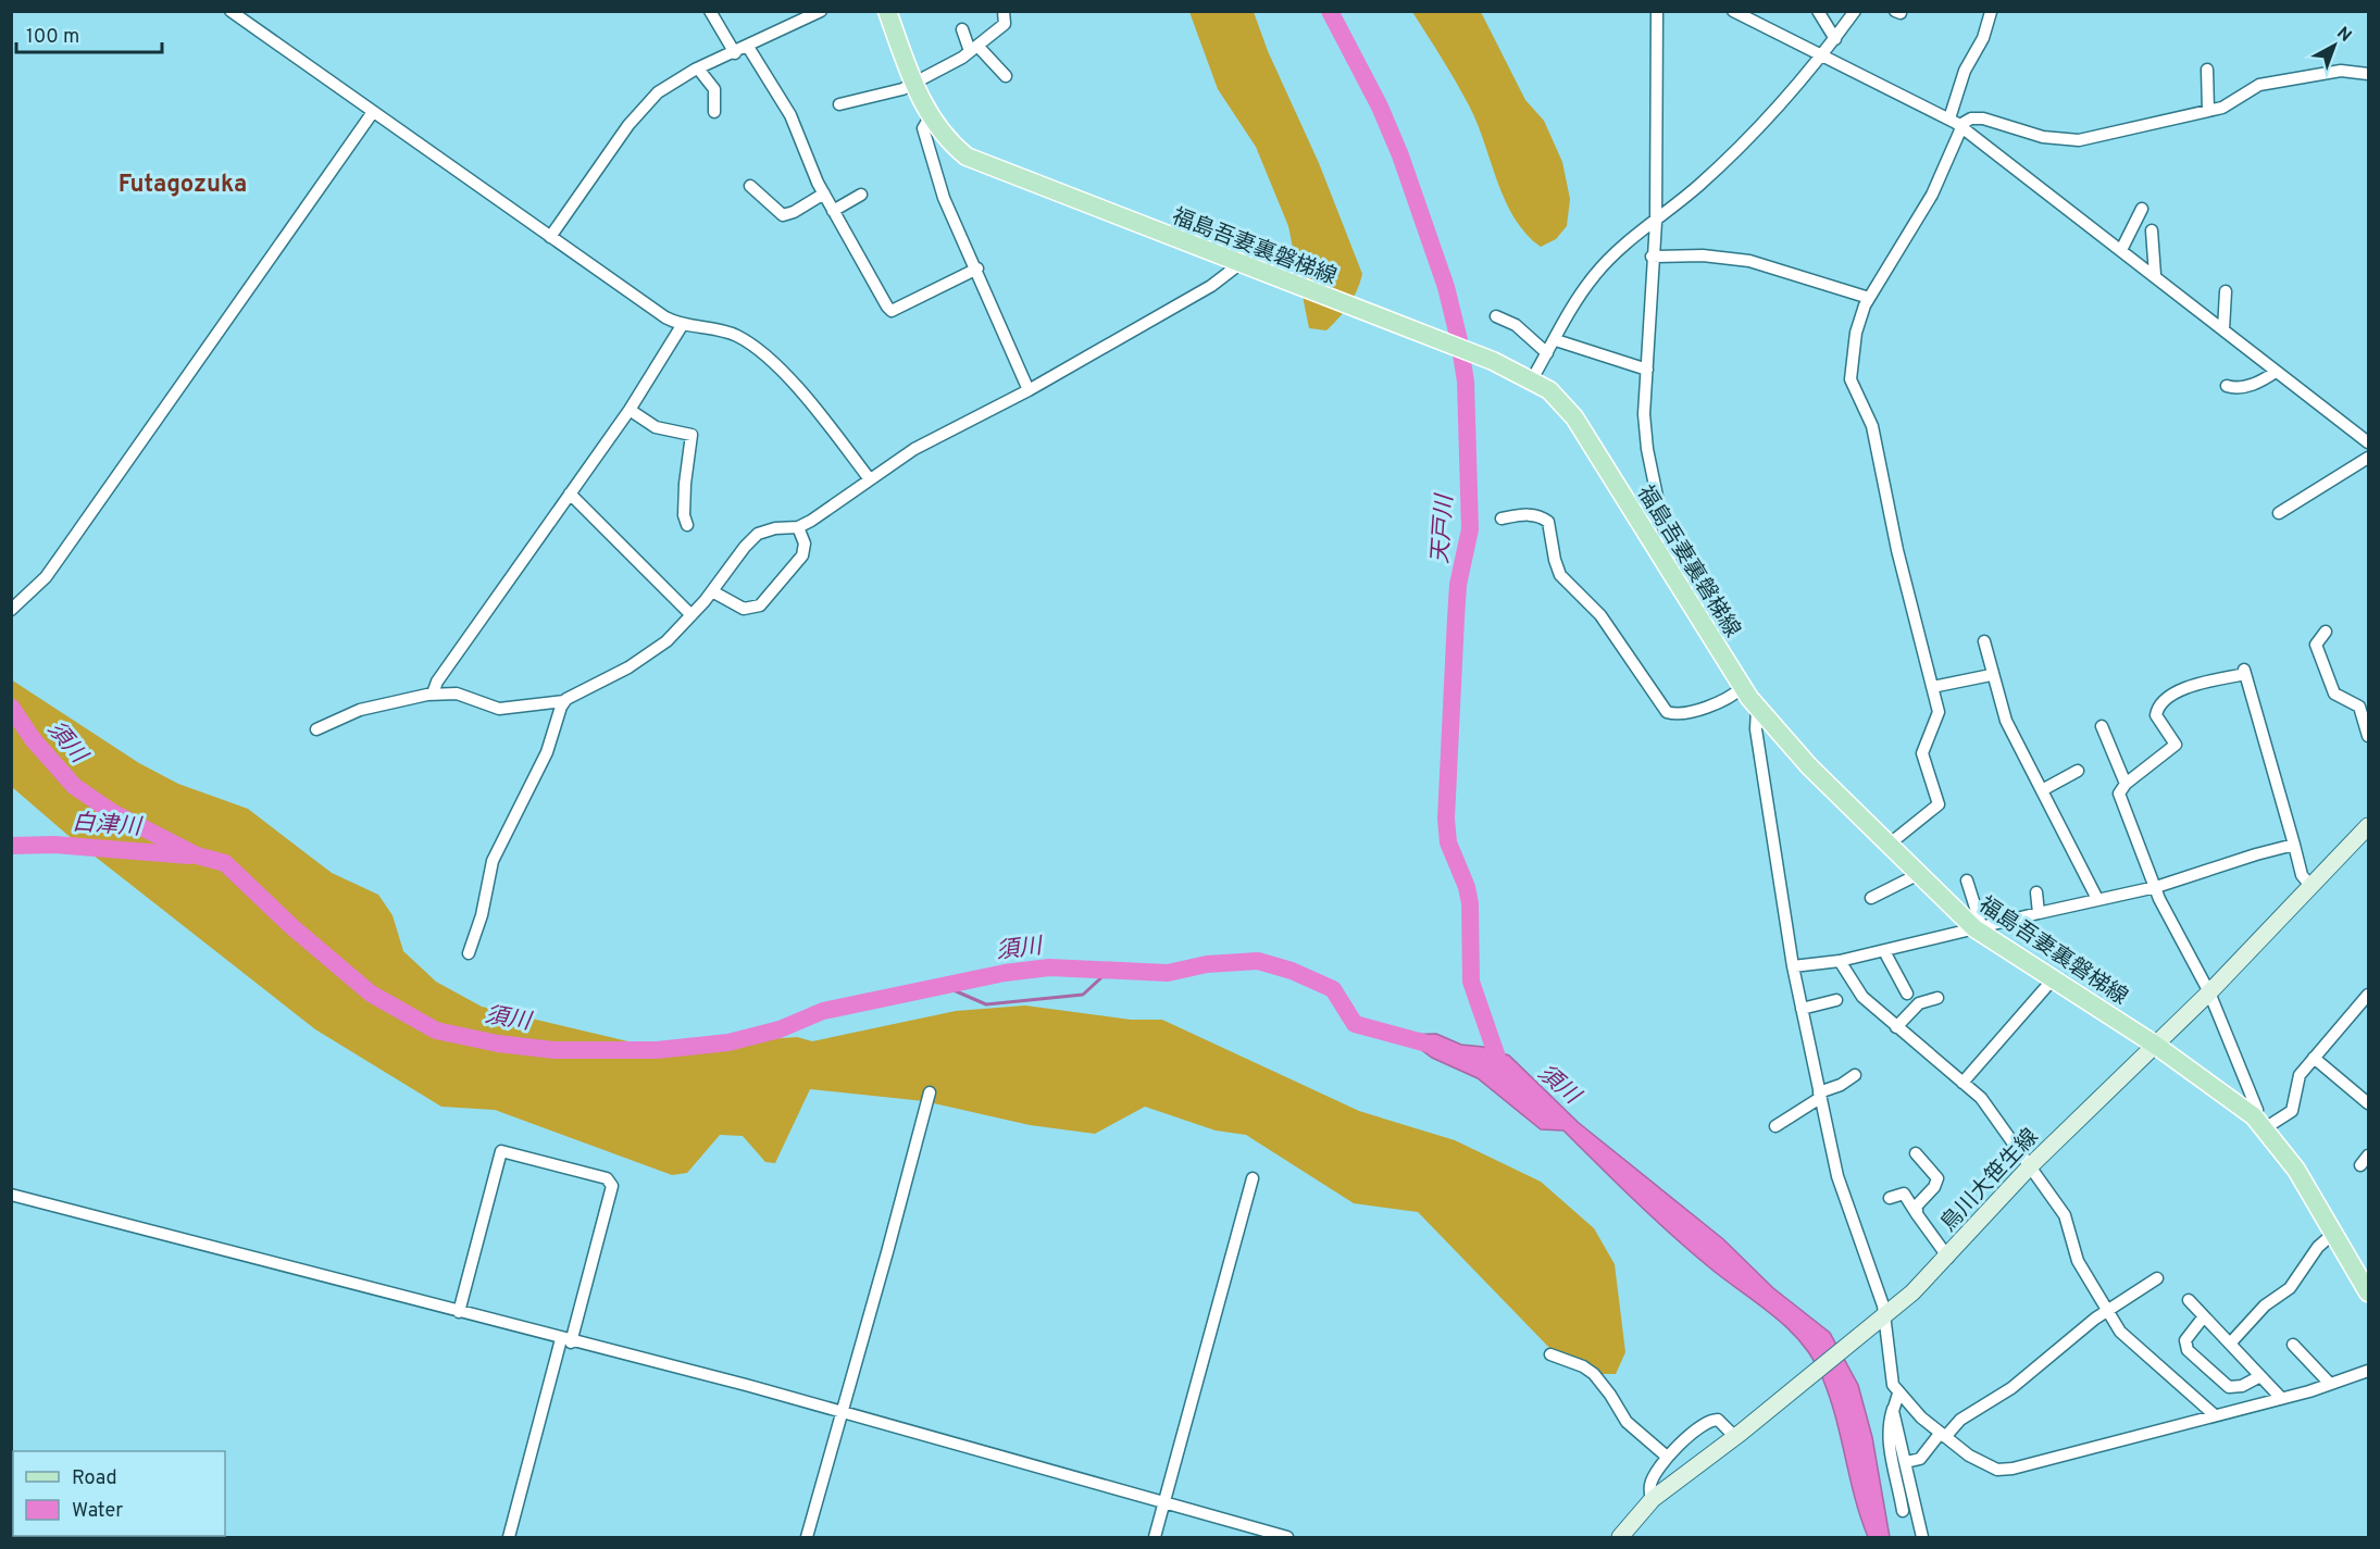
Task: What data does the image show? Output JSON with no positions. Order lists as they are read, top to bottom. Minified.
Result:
{"streets":{"main road":["福島吾妻裏磐梯線"],"street":["鳥川大笹生線"]},"crossings":[["福島吾妻裏磐梯線","鳥川大笹生線"]],"districts":["Futagozuka"],"water":["天戸川","須川","白津川"],"legend":["Road","Water"],"scale_bar":"100 m","north":"top right"}
